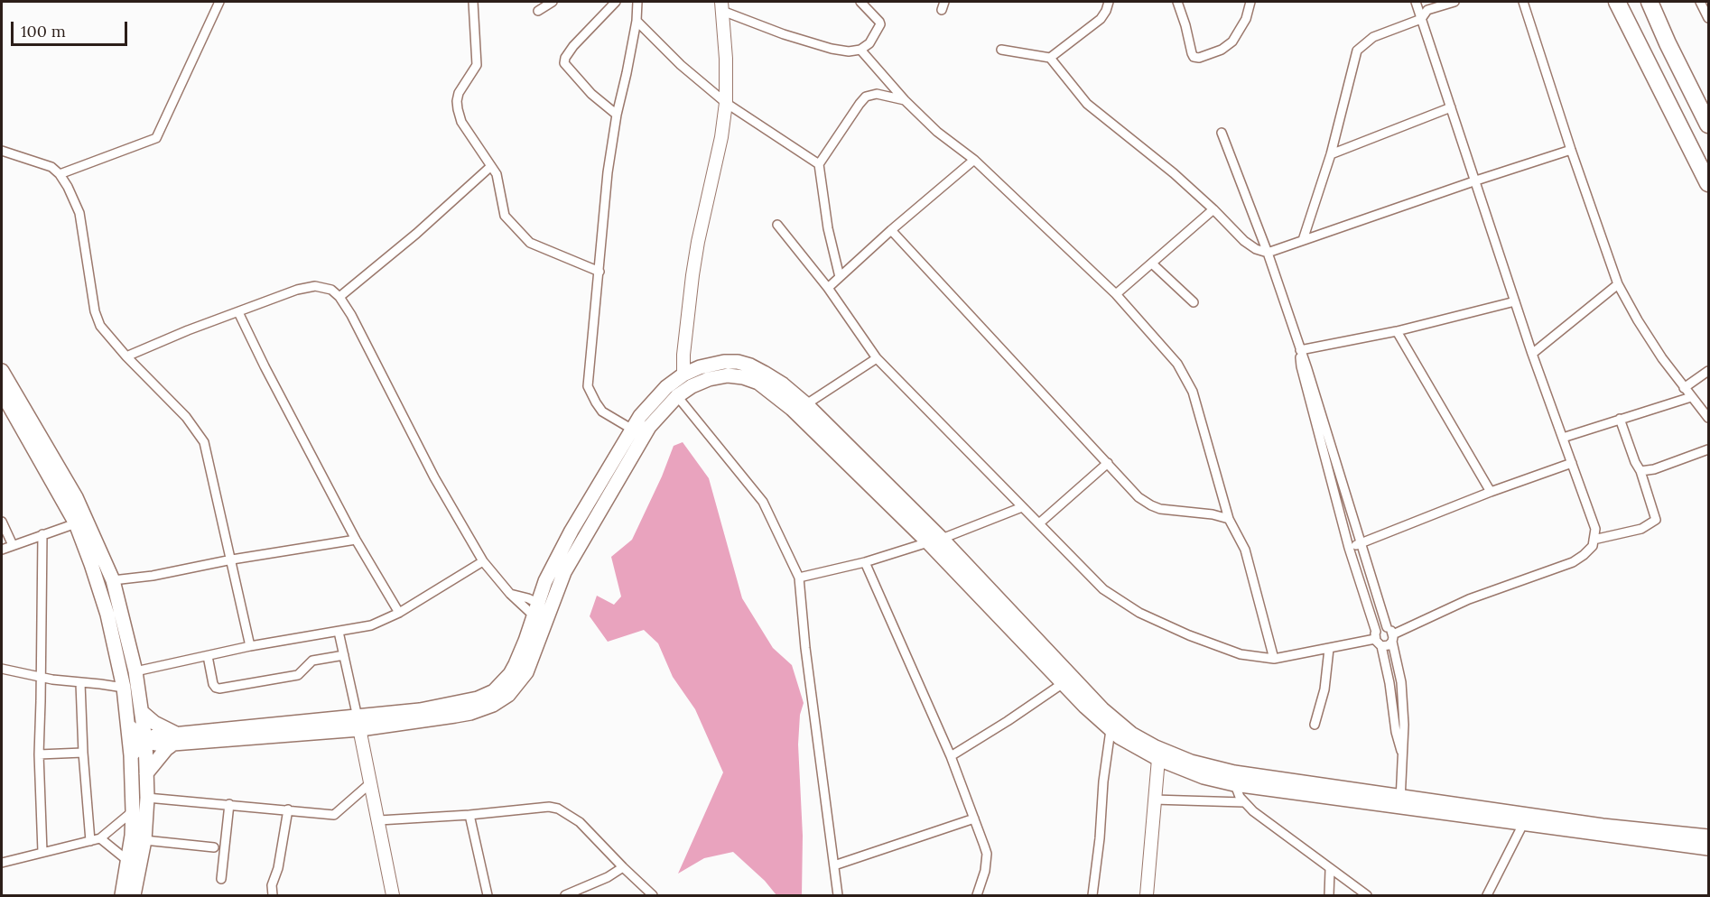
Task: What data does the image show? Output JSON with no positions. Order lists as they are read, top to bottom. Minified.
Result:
{"scale_bar":"100 m"}
